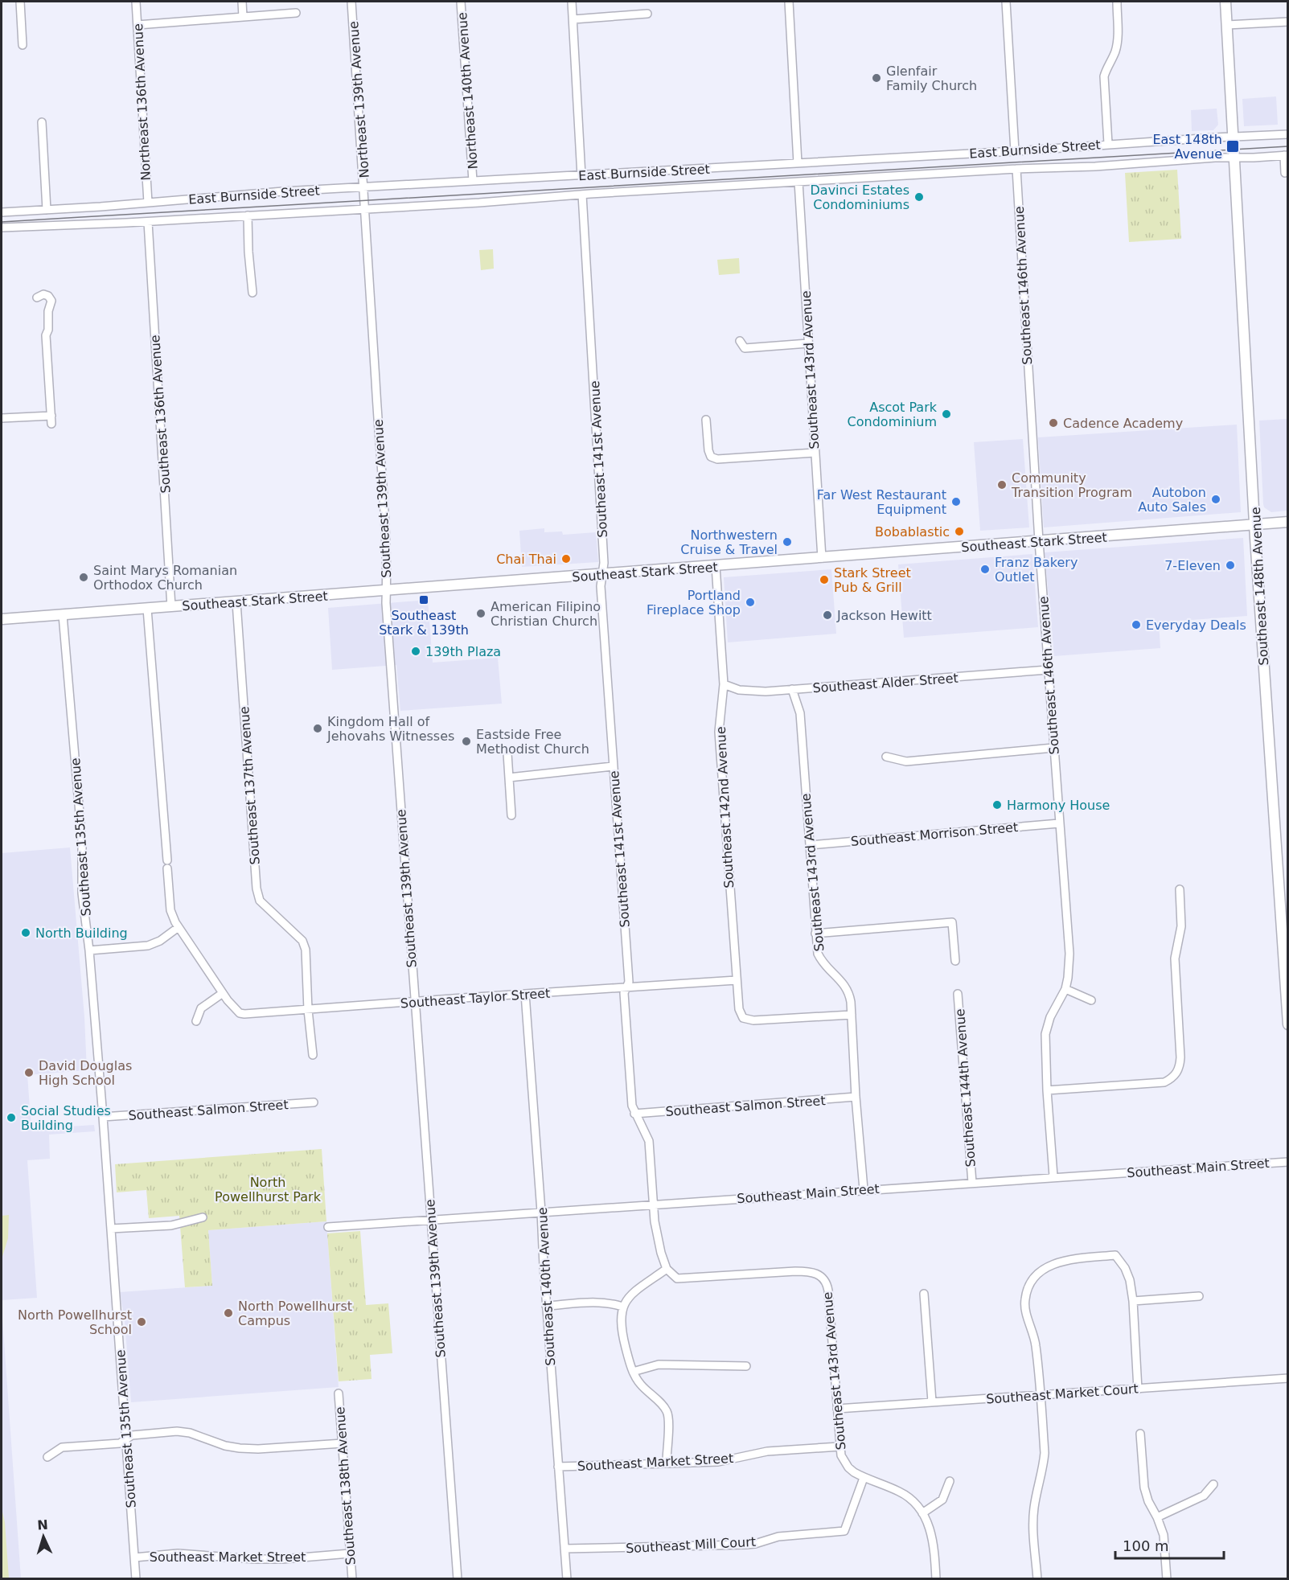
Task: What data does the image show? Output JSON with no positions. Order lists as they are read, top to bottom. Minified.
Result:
{"streets":{"main road":["Southeast Stark Street","Southeast 148th Avenue"],"street":["Northeast 140th Avenue","Northeast 139th Avenue","Northeast 136th Avenue","East Burnside Street","Southeast 146th Avenue","Southeast 143rd Avenue","Southeast 136th Avenue","Southeast 141st Avenue","Southeast 139th Avenue","Southeast Alder Street","Southeast 137th Avenue","Southeast 142nd Avenue","Southeast Morrison Street","Southeast 135th Avenue","Southeast Taylor Street","Southeast 144th Avenue","Southeast Salmon Street","Southeast Main Street","Southeast 140th Avenue","Southeast Market Court","Southeast Market Street","Southeast 138th Avenue","Southeast Mill Court"]},"crossings":[["Northeast 140th Avenue","East Burnside Street"],["Northeast 139th Avenue","East Burnside Street"],["Northeast 139th Avenue","Southeast 139th Avenue"],["Northeast 136th Avenue","East Burnside Street"],["East Burnside Street","Southeast 146th Avenue"],["East Burnside Street","Southeast 143rd Avenue"],["East Burnside Street","Southeast 136th Avenue"],["East Burnside Street","Southeast 141st Avenue"],["East Burnside Street","Southeast 139th Avenue"],["East Burnside Street","Southeast 148th Avenue"],["Southeast 146th Avenue","Southeast Stark Street"],["Southeast 146th Avenue","Southeast Alder Street"],["Southeast 146th Avenue","Southeast Morrison Street"],["Southeast 146th Avenue","Southeast Main Street"],["Southeast 143rd Avenue","Southeast 141st Avenue"],["Southeast 143rd Avenue","Southeast Stark Street"],["Southeast 143rd Avenue","Southeast Alder Street"],["Southeast 143rd Avenue","Southeast 142nd Avenue"],["Southeast 143rd Avenue","Southeast Morrison Street"],["Southeast 143rd Avenue","Southeast Salmon Street"],["Southeast 143rd Avenue","Southeast Main Street"],["Southeast 143rd Avenue","Southeast Market Court"],["Southeast 143rd Avenue","Southeast Market Street"],["Southeast 143rd Avenue","Southeast Mill Court"],["Southeast 136th Avenue","Southeast Stark Street"],["Southeast 141st Avenue","Southeast Stark Street"],["Southeast 141st Avenue","Southeast Taylor Street"],["Southeast 141st Avenue","Southeast Salmon Street"],["Southeast 141st Avenue","Southeast Main Street"],["Southeast 139th Avenue","Southeast Stark Street"],["Southeast 139th Avenue","Southeast Taylor Street"],["Southeast 139th Avenue","Southeast Main Street"],["Southeast Stark Street","Southeast 148th Avenue"],["Southeast Stark Street","Southeast 137th Avenue"],["Southeast Stark Street","Southeast 142nd Avenue"],["Southeast Stark Street","Southeast 135th Avenue"],["Southeast Alder Street","Southeast 142nd Avenue"],["Southeast 137th Avenue","Southeast Taylor Street"],["Southeast 142nd Avenue","Southeast Taylor Street"],["Southeast 135th Avenue","Southeast Salmon Street"],["Southeast 135th Avenue","Southeast Market Street"],["Southeast Taylor Street","Southeast 140th Avenue"],["Southeast 144th Avenue","Southeast Main Street"],["Southeast Main Street","Southeast 140th Avenue"],["Southeast 140th Avenue","Southeast Market Street"],["Southeast 140th Avenue","Southeast Mill Court"],["Southeast Market Street","Southeast 138th Avenue"]],"parks":["North Powellhurst Park"],"places":{"other":["Glenfair Family Church","Davinci Estates Condominiums","Ascot Park Condominium","Cadence Academy","Community Transition Program","Autobon Auto Sales","Far West Restaurant Equipment","Bobablastic","Northwestern Cruise & Travel","Chai Thai","7-Eleven","Franz Bakery Outlet","Saint Marys Romanian Orthodox Church","Stark Street Pub & Grill","Portland Fireplace Shop","American Filipino Christian Church","Jackson Hewitt","Everyday Deals","139th Plaza","Kingdom Hall of Jehovahs Witnesses","Eastside Free Methodist Church","Harmony House","North Building","David Douglas High School","Social Studies Building","North Powellhurst Campus","North Powellhurst School"],"transit":["East 148th Avenue","Southeast Stark & 139th"]},"scale_bar":"100 m","north":"top"}
